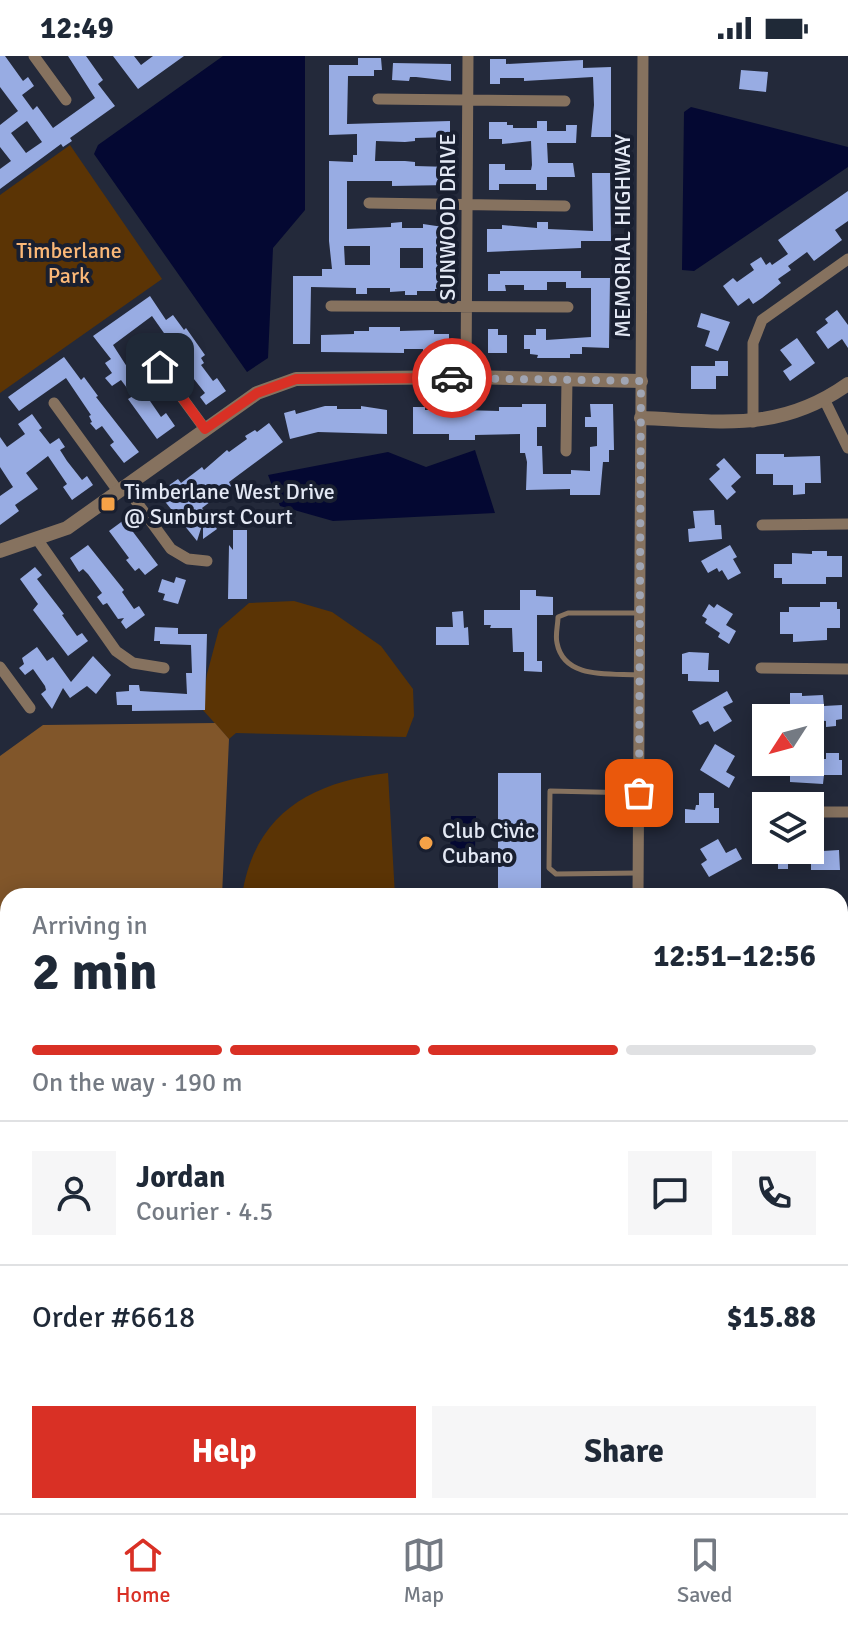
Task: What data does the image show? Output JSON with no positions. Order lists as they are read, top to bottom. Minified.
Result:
{"streets":{"street":["SUNWOOD DRIVE","MEMORIAL HIGHWAY"]},"parks":["Timberlane Park"],"places":{"transit":["Timberlane West Drive @ Sunburst Court"],"other":["Club Civic Cubano"]},"north":"bottom left","page":{"status":"12:49","heading":["2 min","Arriving in","12:51–12:56"],"panel":["Jordan","Courier · 4.5","Order #6618","$15.88"],"bar":"On the way · 190 m","buttons":["Help","Share"],"tabs":["Home","Map","Saved"]}}
